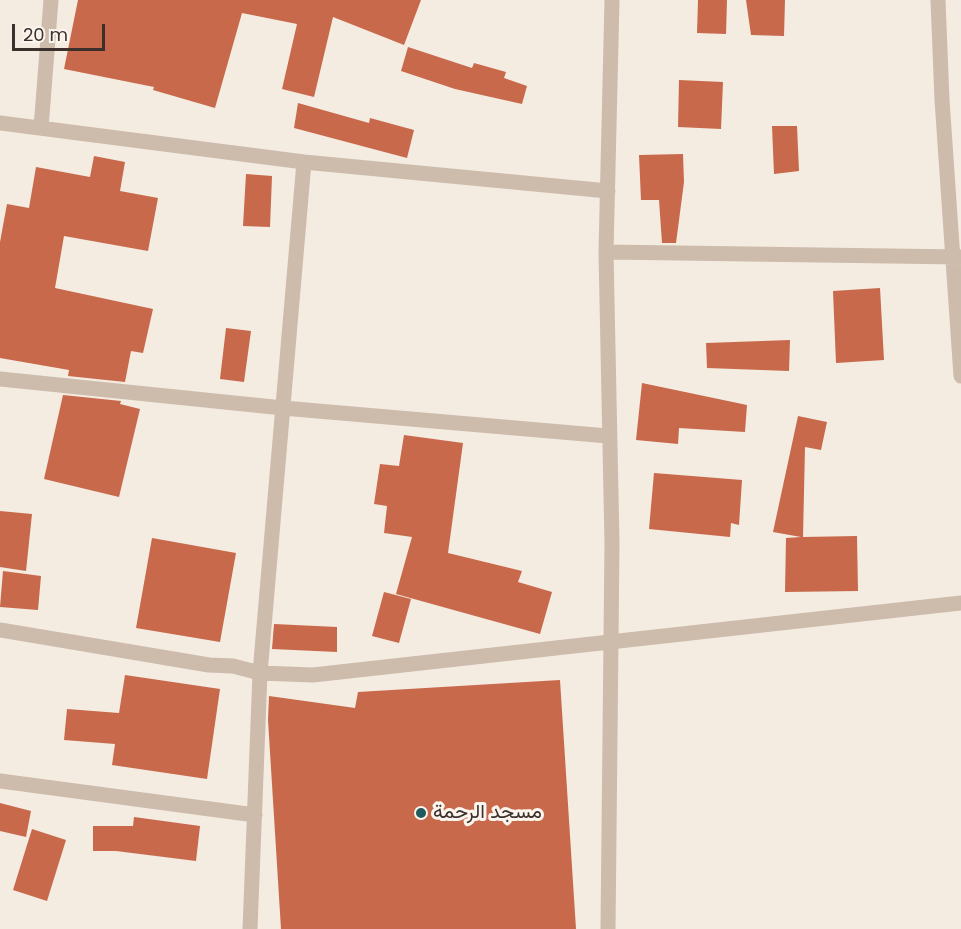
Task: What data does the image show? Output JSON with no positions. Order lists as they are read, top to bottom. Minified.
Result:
{"places":["مسجد الرحمة"],"scale_bar":"20 m"}
